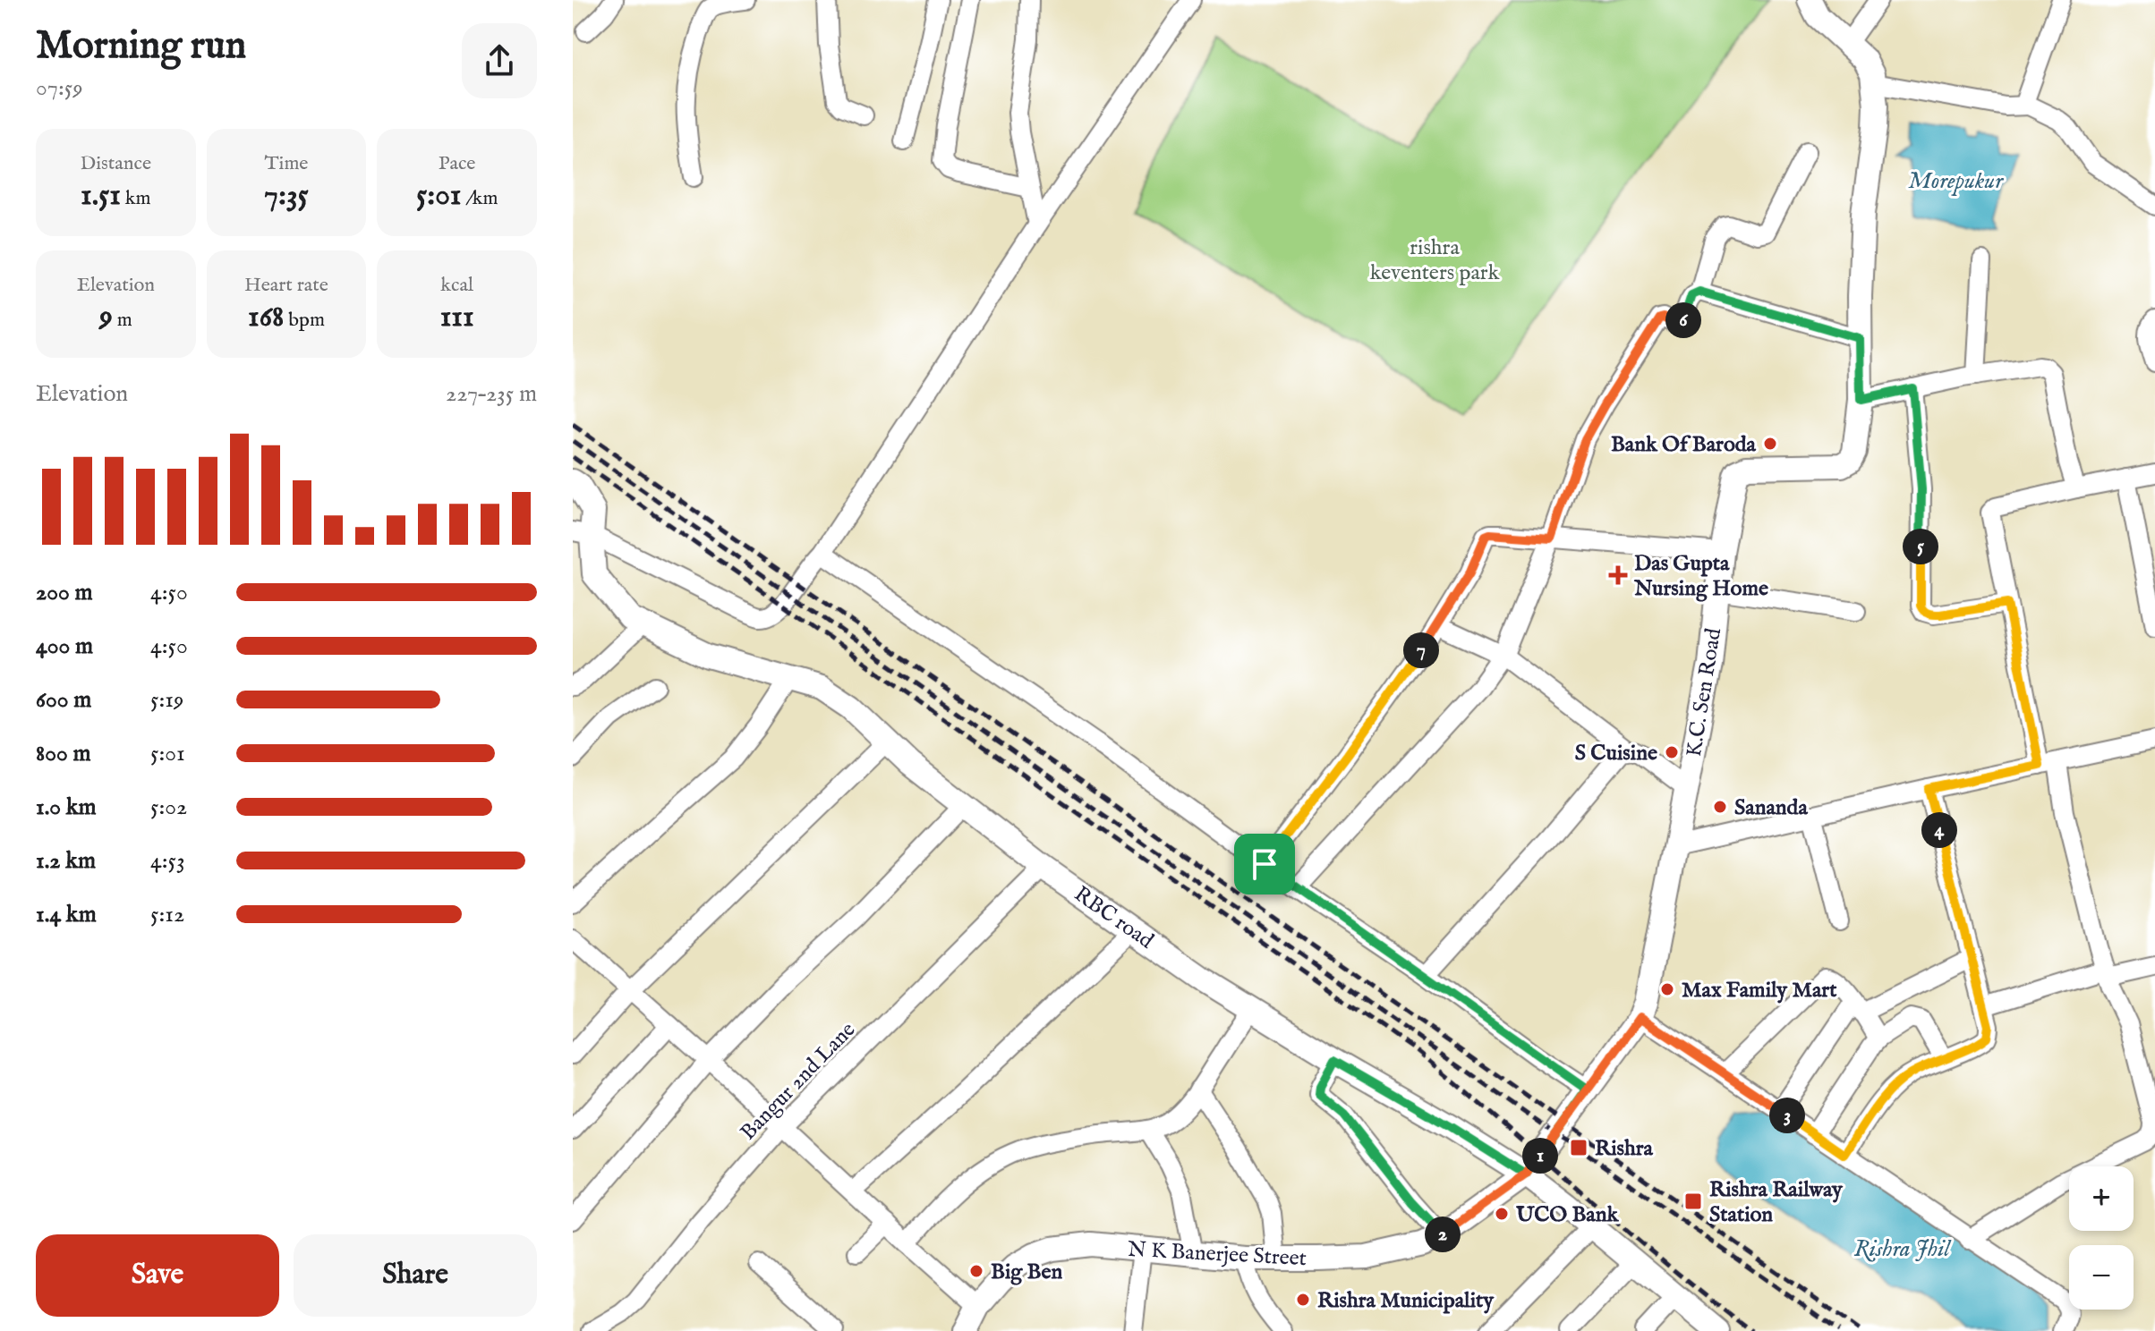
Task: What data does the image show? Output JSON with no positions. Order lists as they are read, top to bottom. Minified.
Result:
{"streets":{"street":["K.C. Sen Road","RBC road","Bangur 2nd Lane","N K Banerjee Street"]},"crossings":[["K.C. Sen Road","RBC road"],["K.C. Sen Road","N K Banerjee Street"],["RBC road","Bangur 2nd Lane"],["RBC road","N K Banerjee Street"]],"water":["Morepukur","Rishra Jhil"],"parks":["rishra keventers park"],"places":{"other":["Bank Of Baroda","S Cuisine","Sananda","Max Family Mart","UCO Bank","Big Ben","Rishra Municipality"],"health":["Das Gupta Nursing Home"],"transit":["Rishra","Rishra Railway Station"]},"page":{"heading":["Morning run","07:59"],"stats":[["Distance","1.51 km"],["Time","7:35"],["Pace","5:01 /km"],["Elevation","9 m"],["Heart rate","168 bpm"],["kcal","111"]],"pins":["6","5","7","4","3","1","2"],"chart":["Elevation","227–235 m"],"list":[{"name":"200 m","note":"4:50"},{"name":"400 m","note":"4:50"},{"name":"600 m","note":"5:19"},{"name":"800 m","note":"5:01"},{"name":"1.0 km","note":"5:02"},{"name":"1.2 km","note":"4:53"},{"name":"1.4 km","note":"5:12"}],"map_buttons":["+","−"],"buttons":["Save","Share"]}}
